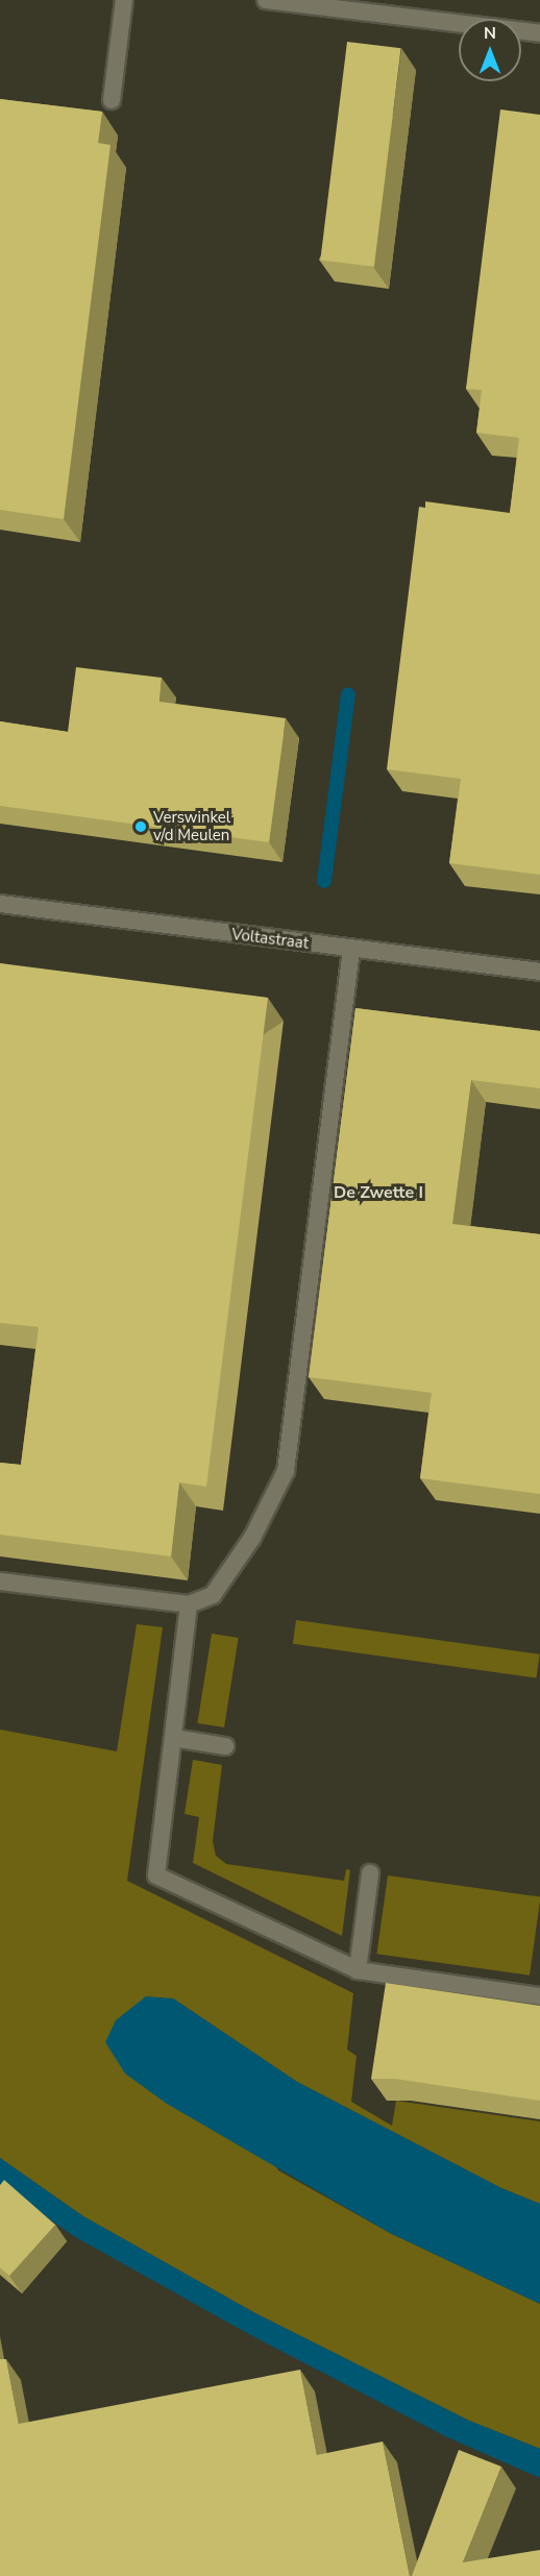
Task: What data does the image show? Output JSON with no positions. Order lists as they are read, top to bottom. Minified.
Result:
{"streets":{"street":["Voltastraat"]},"districts":["De Zwette I"],"places":["Verswinkel v/d Meulen"],"north":"top"}
